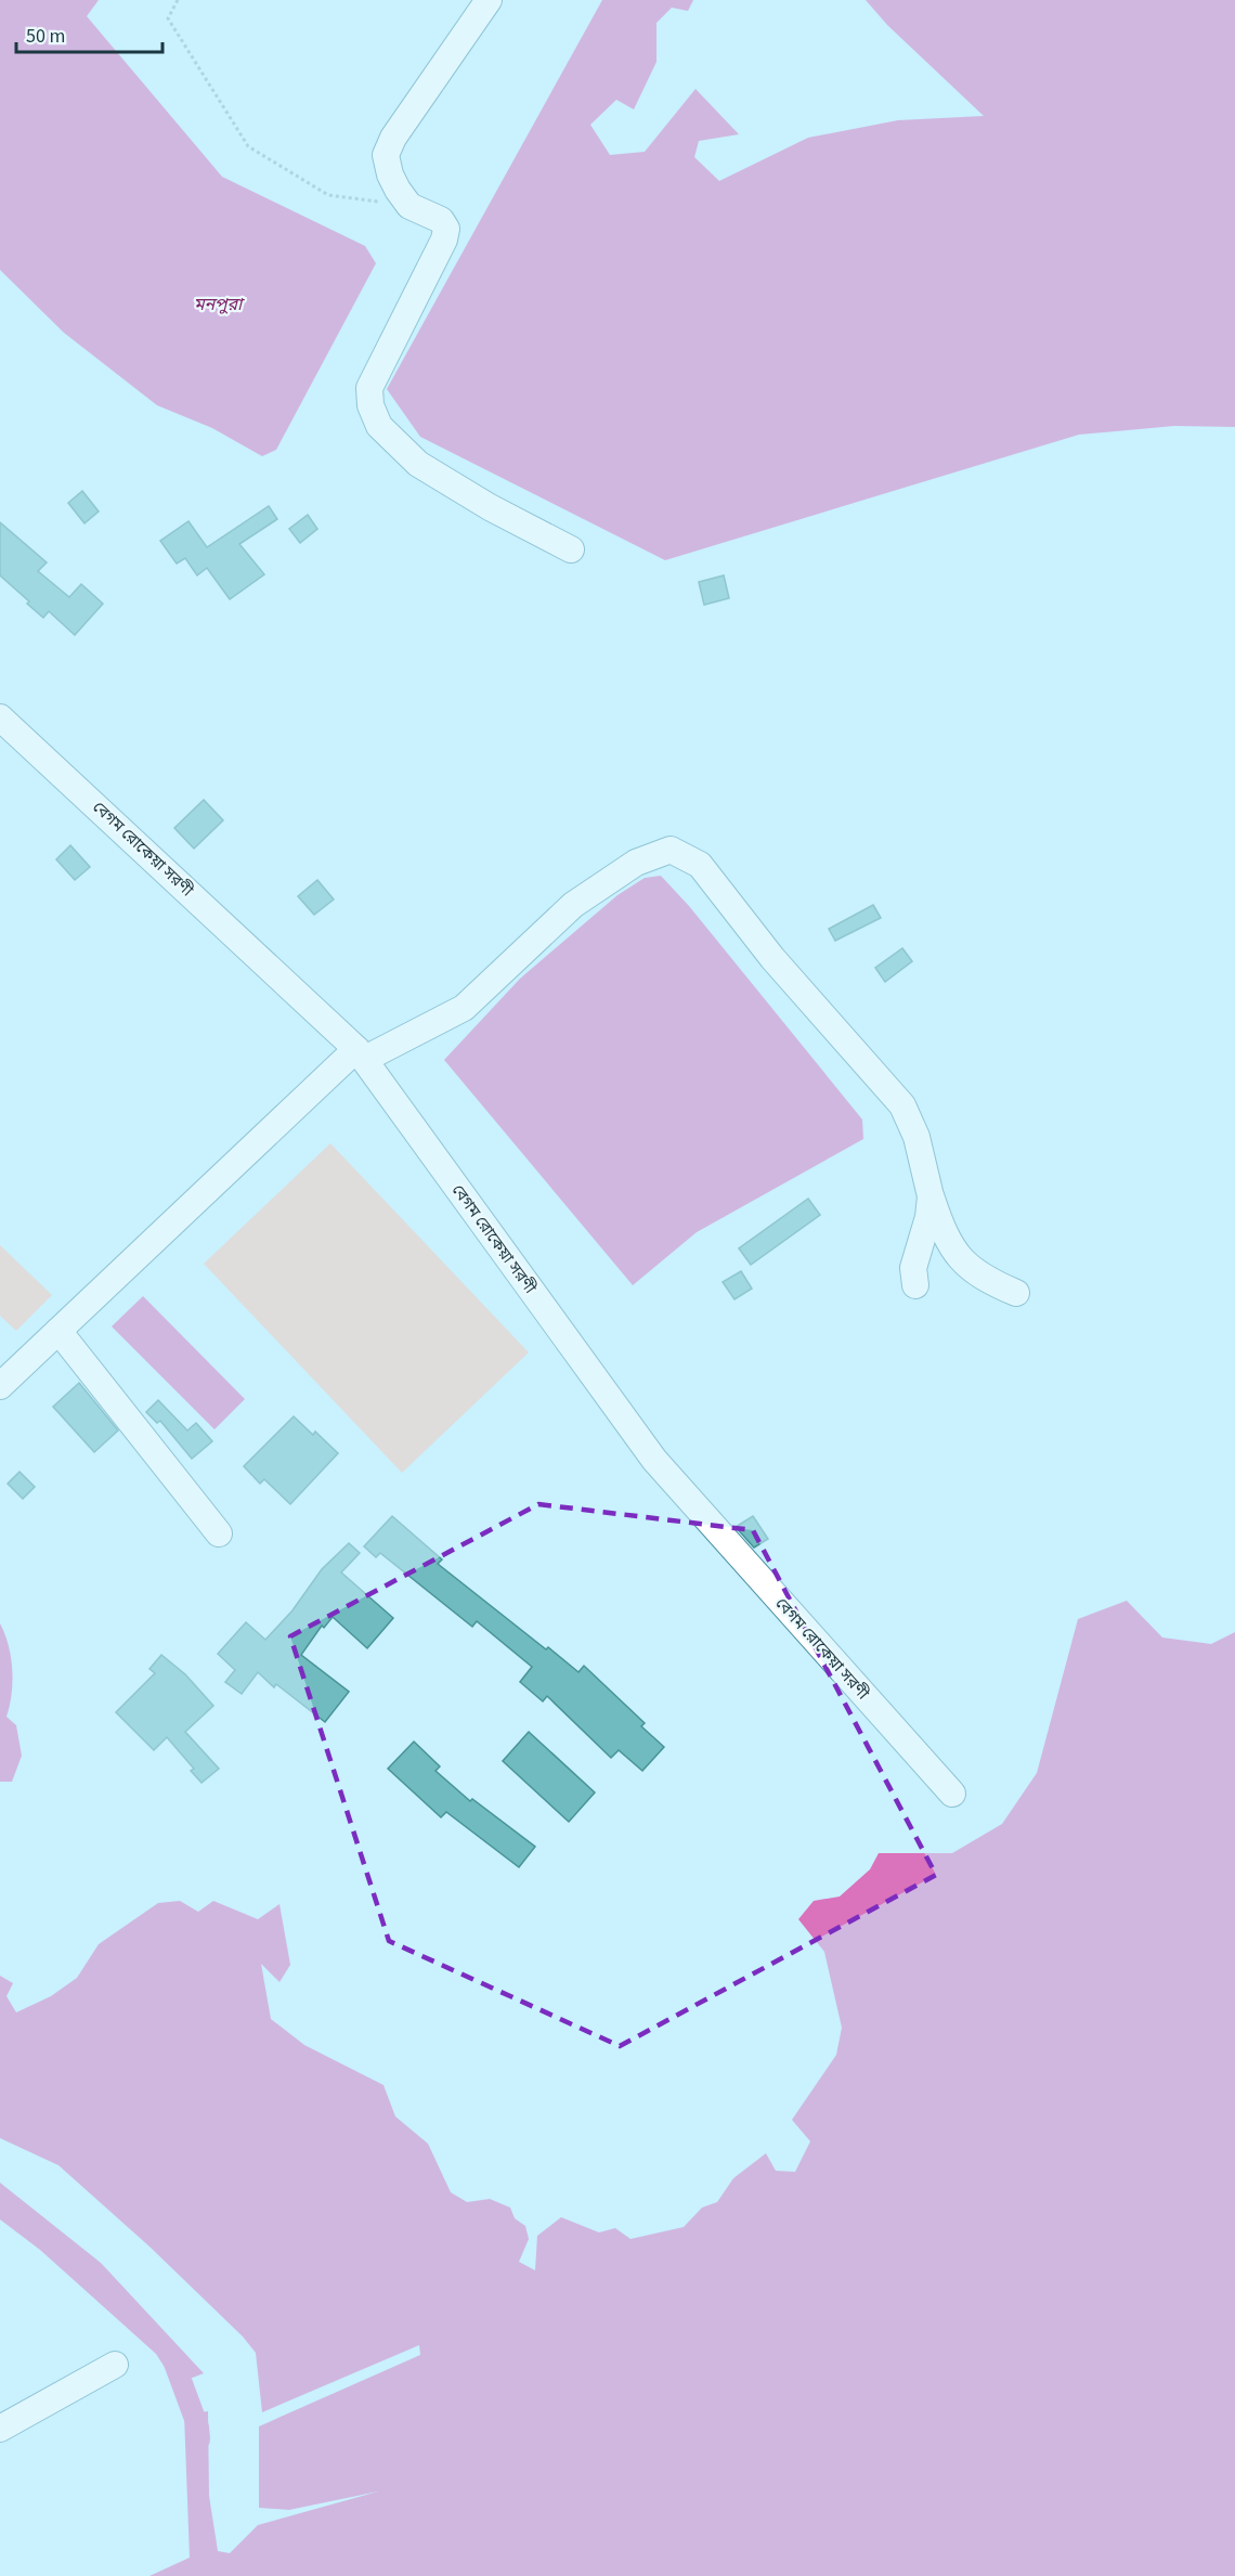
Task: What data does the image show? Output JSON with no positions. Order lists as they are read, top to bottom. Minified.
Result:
{"streets":{"street":["বেগম রোকেয়া সরণী"]},"water":["মনপুরা"],"scale_bar":"50 m"}
